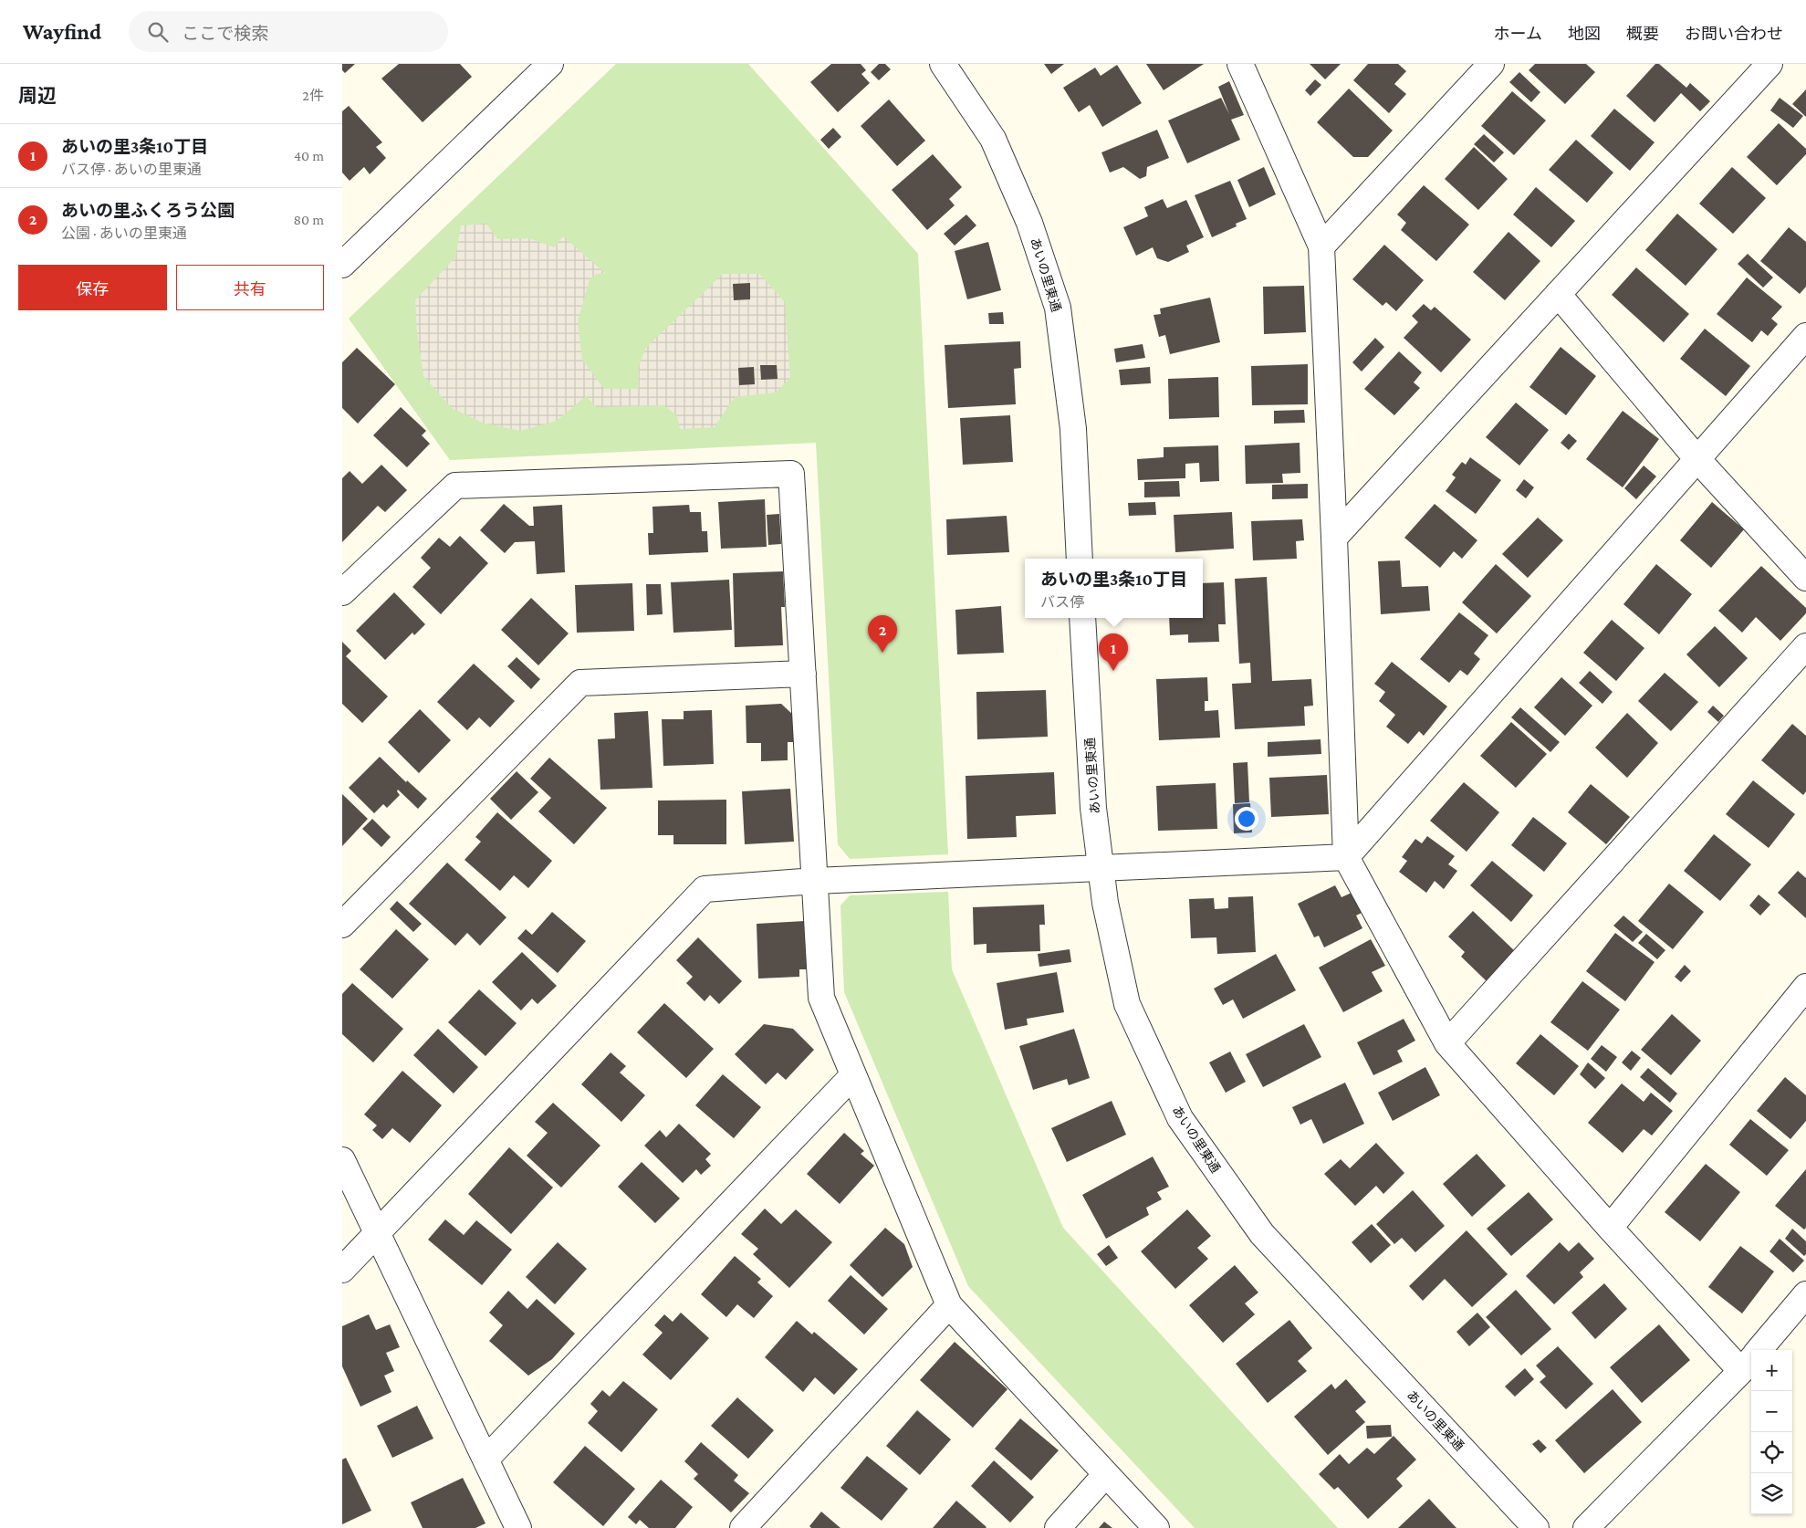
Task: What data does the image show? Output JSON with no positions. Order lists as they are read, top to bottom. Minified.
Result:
{"streets":{"street":["あいの里東通"]},"page":{"header":"Wayfind","search":"ここで検索","nav":["ホーム","地図","概要","お問い合わせ"],"heading":["周辺","2件"],"list":[{"mark":"1","name":"あいの里3条10丁目","note":"バス停 · あいの里東通","value":"40 m"},{"mark":"2","name":"あいの里ふくろう公園","note":"公園 · あいの里東通","value":"80 m"}],"buttons":["保存","共有"],"popup":["あいの里3条10丁目","バス停"],"pins":["2","1"],"map_buttons":["+","−"]}}
